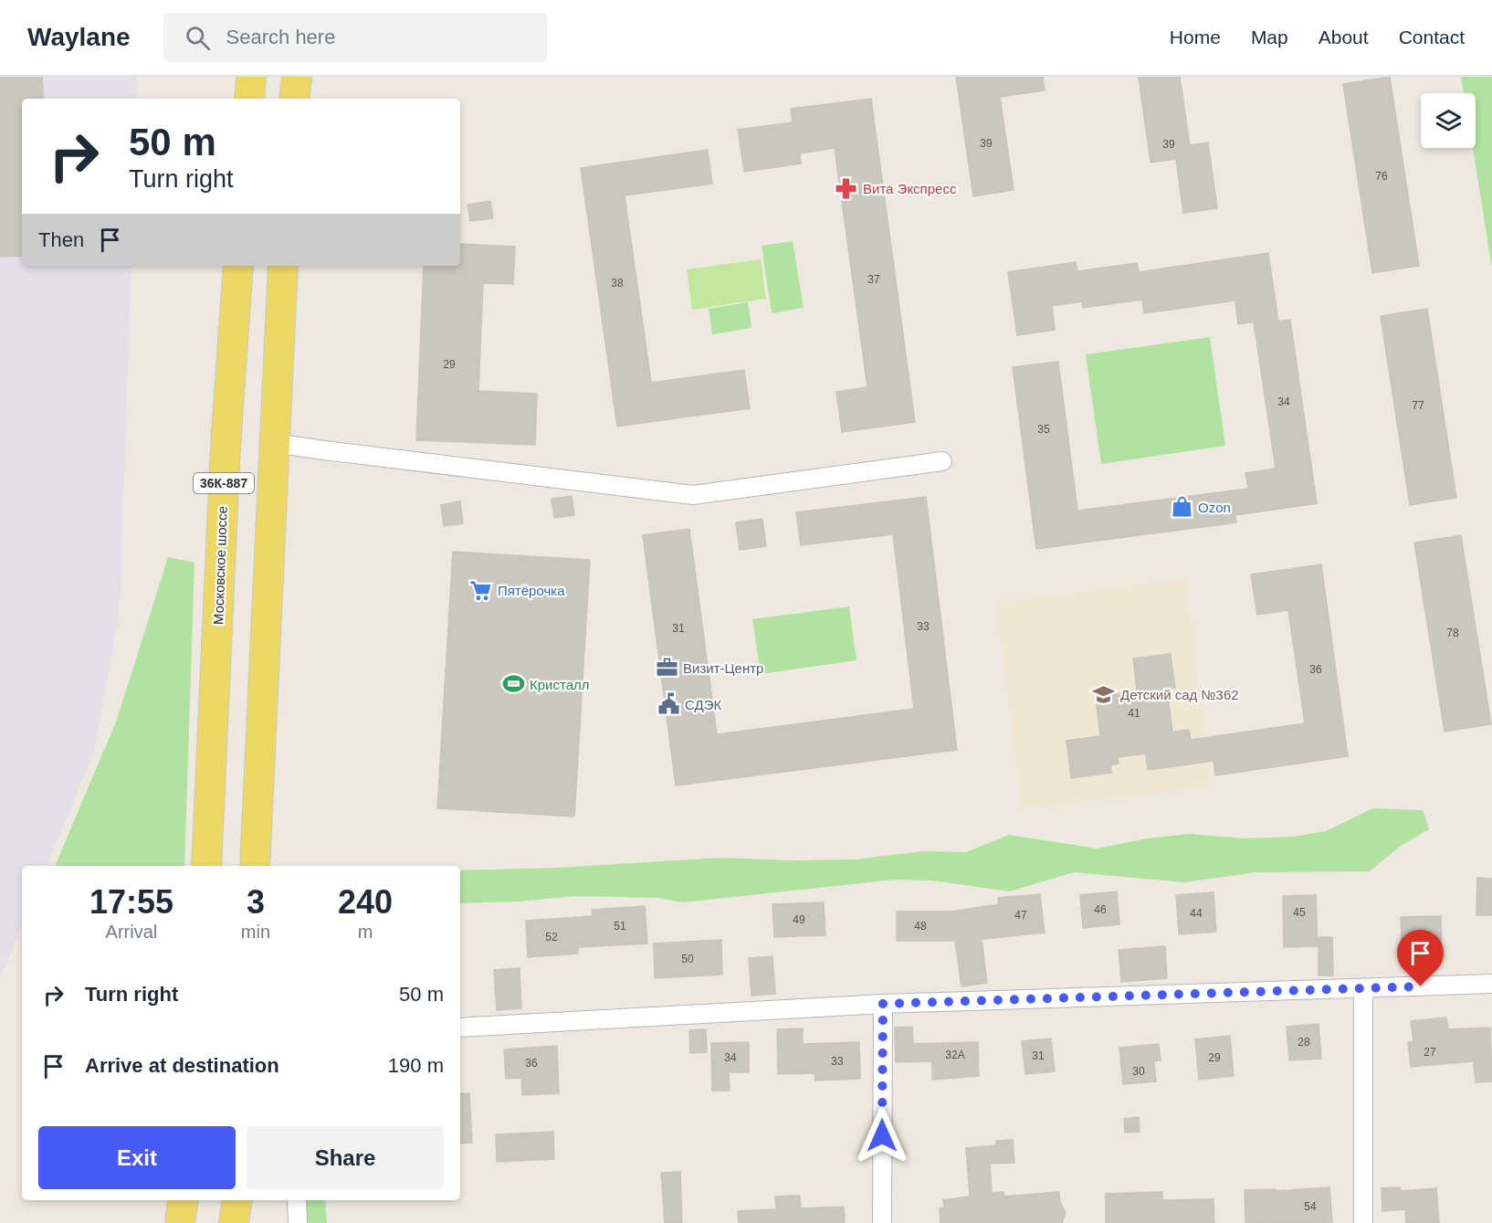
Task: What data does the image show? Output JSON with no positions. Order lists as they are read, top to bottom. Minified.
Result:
{"streets":{"main road":["36К-887","Московское шоссе"]},"places":{"pharmacy":["Вита Экспресс"],"shop":["Ozon"],"supermarket":["Пятёрочка"],"office":["Визит-Центр"],"sports":["Кристалл"],"school or university":["Детский сад №362"],"public building":["СДЭК"]},"house_numbers":["39","39","76","37","38","29","34","77","35","33","31","78","36","41","46","45","44","47","49","51","48","52","50","28","27","32А","31","34","29","33","36","30","54"],"page":{"header":"Waylane","search":"Search here","nav":["Home","Map","About","Contact"],"turn":["50 m","Turn right"],"then":"Then","eta":["17:55","Arrival","3","min","240","m"],"list":[{"name":"Turn right","value":"50 m"},{"name":"Arrive at destination","value":"190 m"}],"buttons":["Exit","Share"]}}
